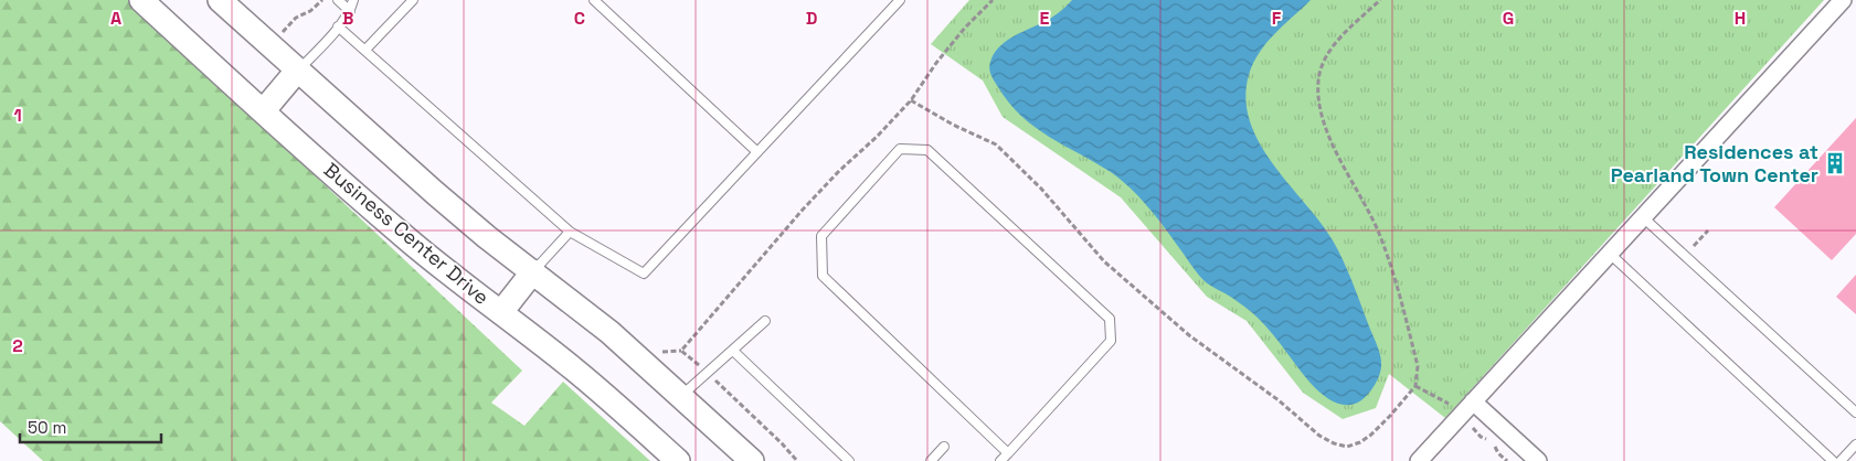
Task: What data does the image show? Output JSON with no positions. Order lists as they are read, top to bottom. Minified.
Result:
{"streets":{"street":["Business Center Drive"]},"places":{"building":["Residences at Pearland Town Center"]},"scale_bar":"50 m","grid":{"columns":["A","B","C","D","E","F","G","H"],"rows":["1","2"]}}
